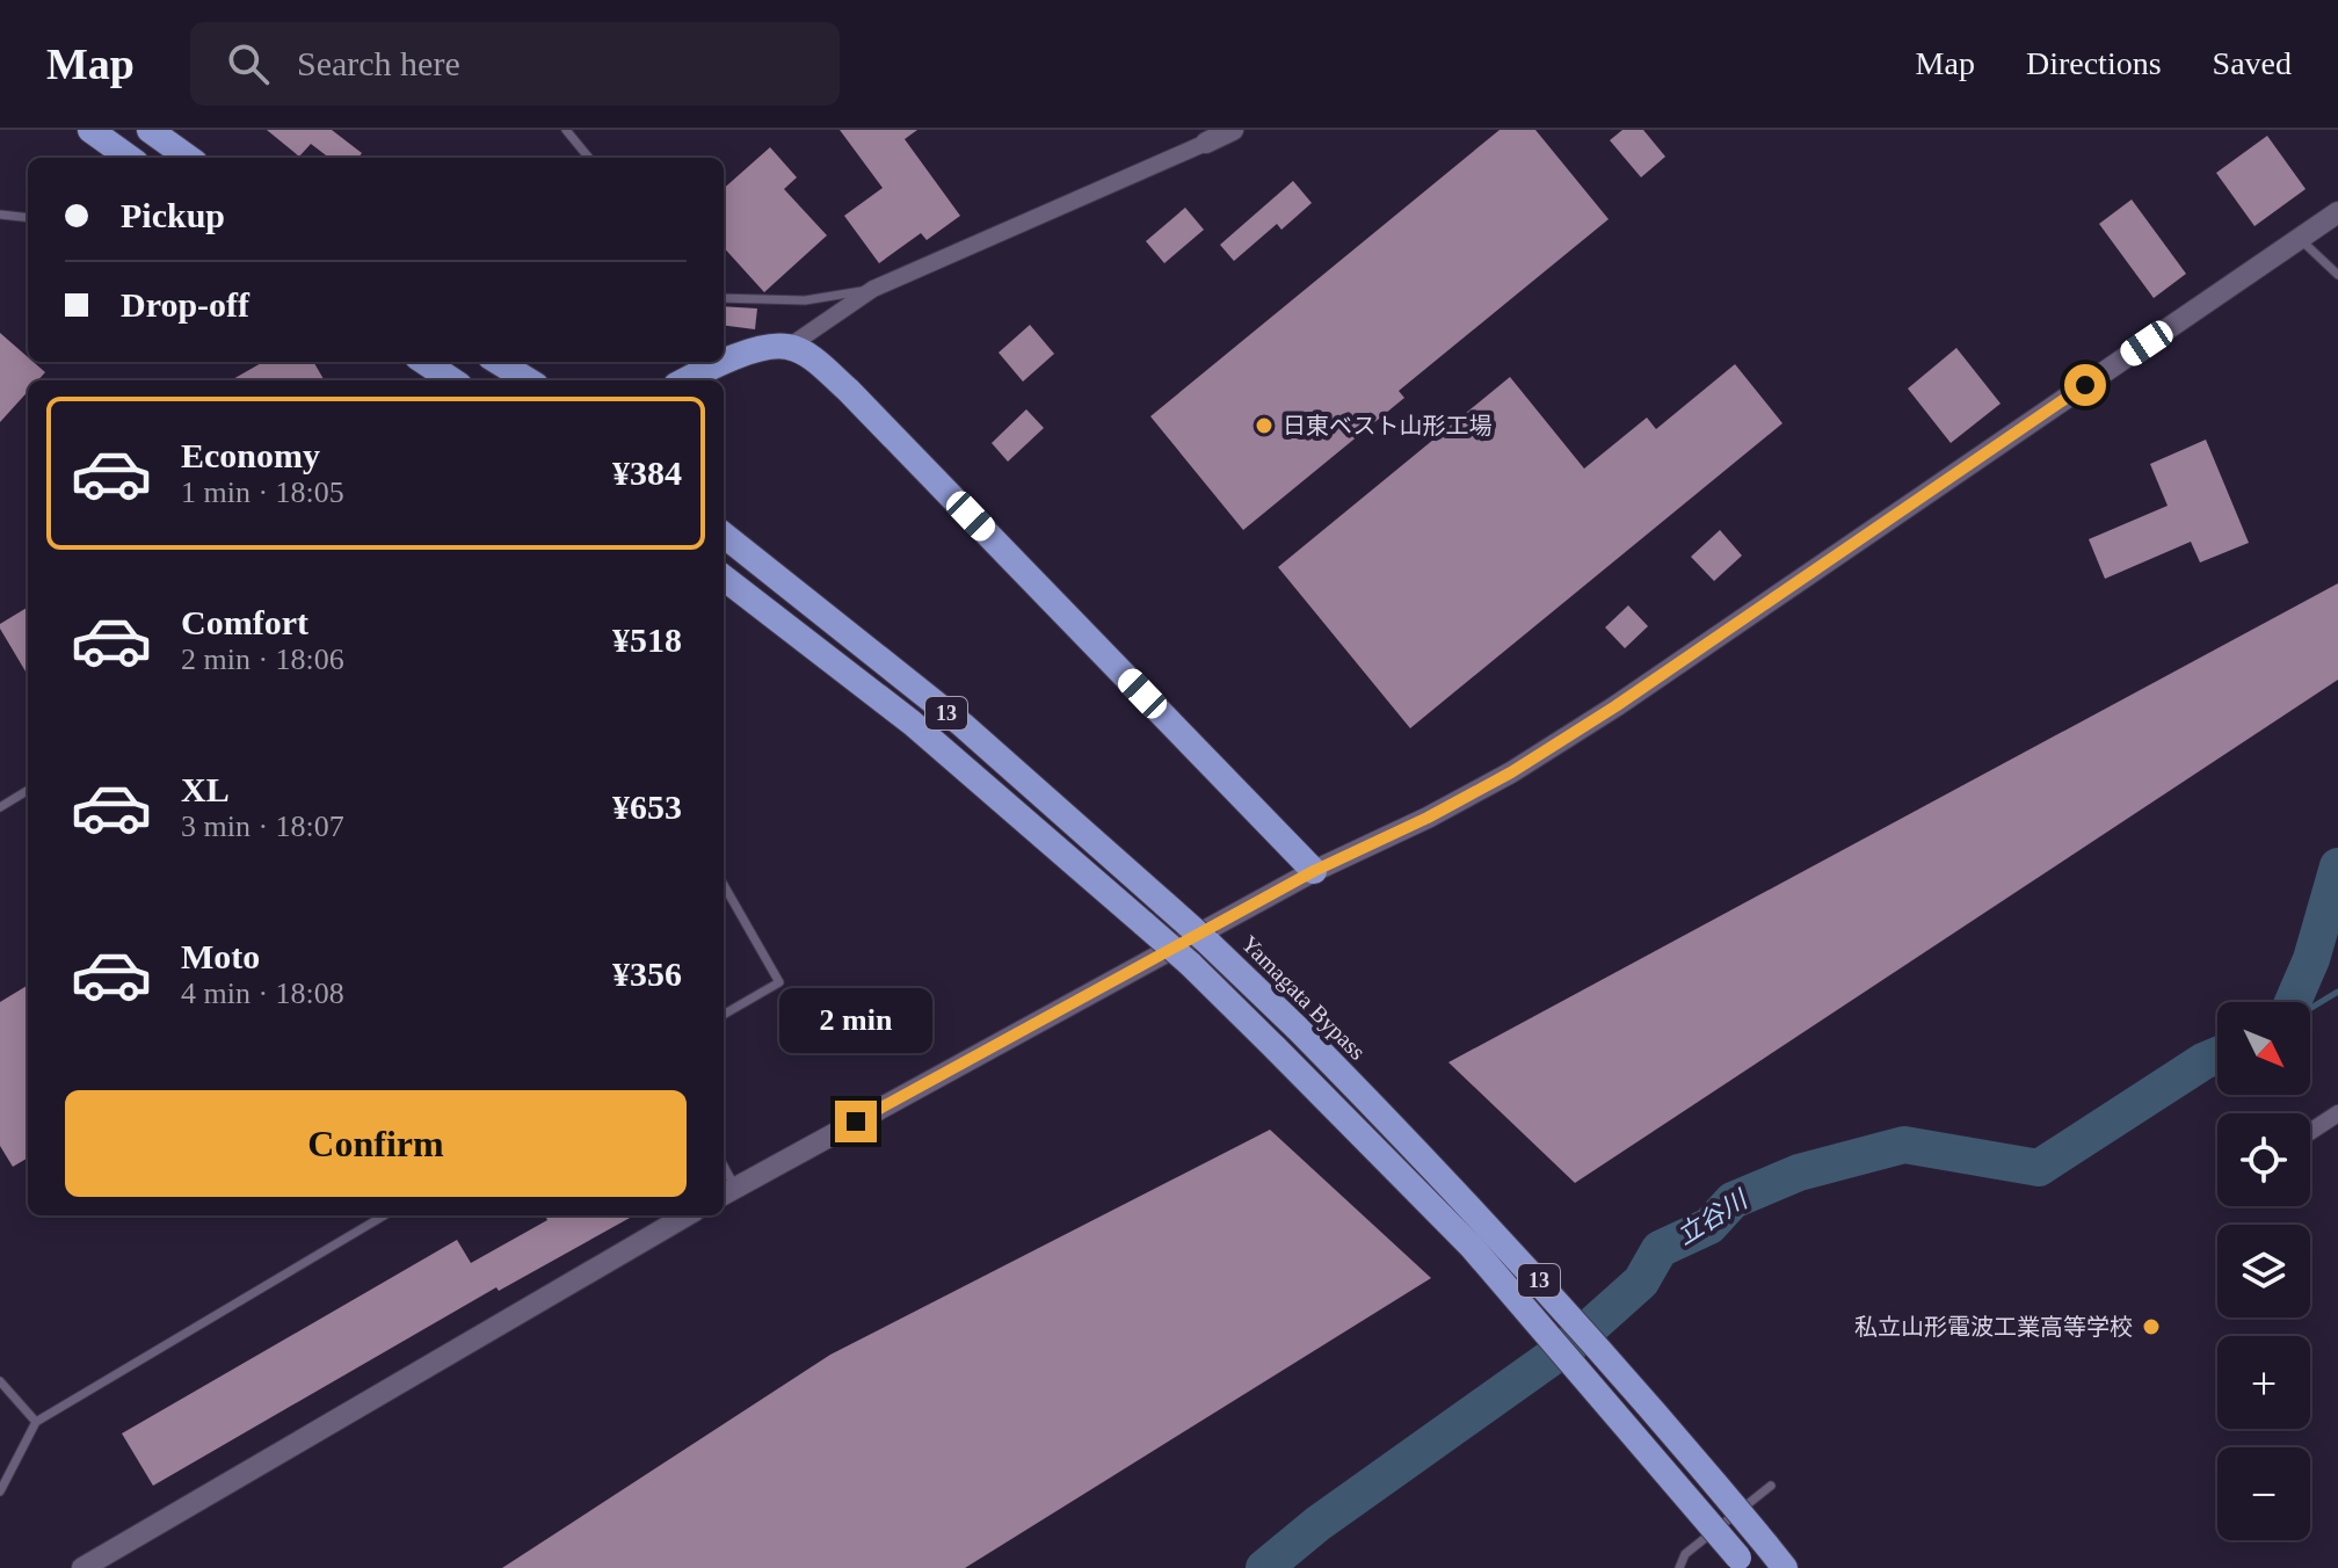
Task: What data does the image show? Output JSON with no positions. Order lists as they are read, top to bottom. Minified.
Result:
{"streets":{"highway":["13","Yamagata Bypass"]},"water":["立谷川"],"places":["日東ベスト山形工場","私立山形電波工業高等学校"],"north":"bottom right","page":{"header":"Map","search":"Search here","nav":["Map","Directions","Saved"],"banner":["Pickup","Drop-off"],"list":[{"name":"Economy","note":"1 min · 18:05","value":"¥384"},{"name":"Comfort","note":"2 min · 18:06","value":"¥518"},{"name":"XL","note":"3 min · 18:07","value":"¥653"},{"name":"Moto","note":"4 min · 18:08","value":"¥356"}],"bubble":"2 min","map_buttons":["+","−"],"buttons":"Confirm"}}
